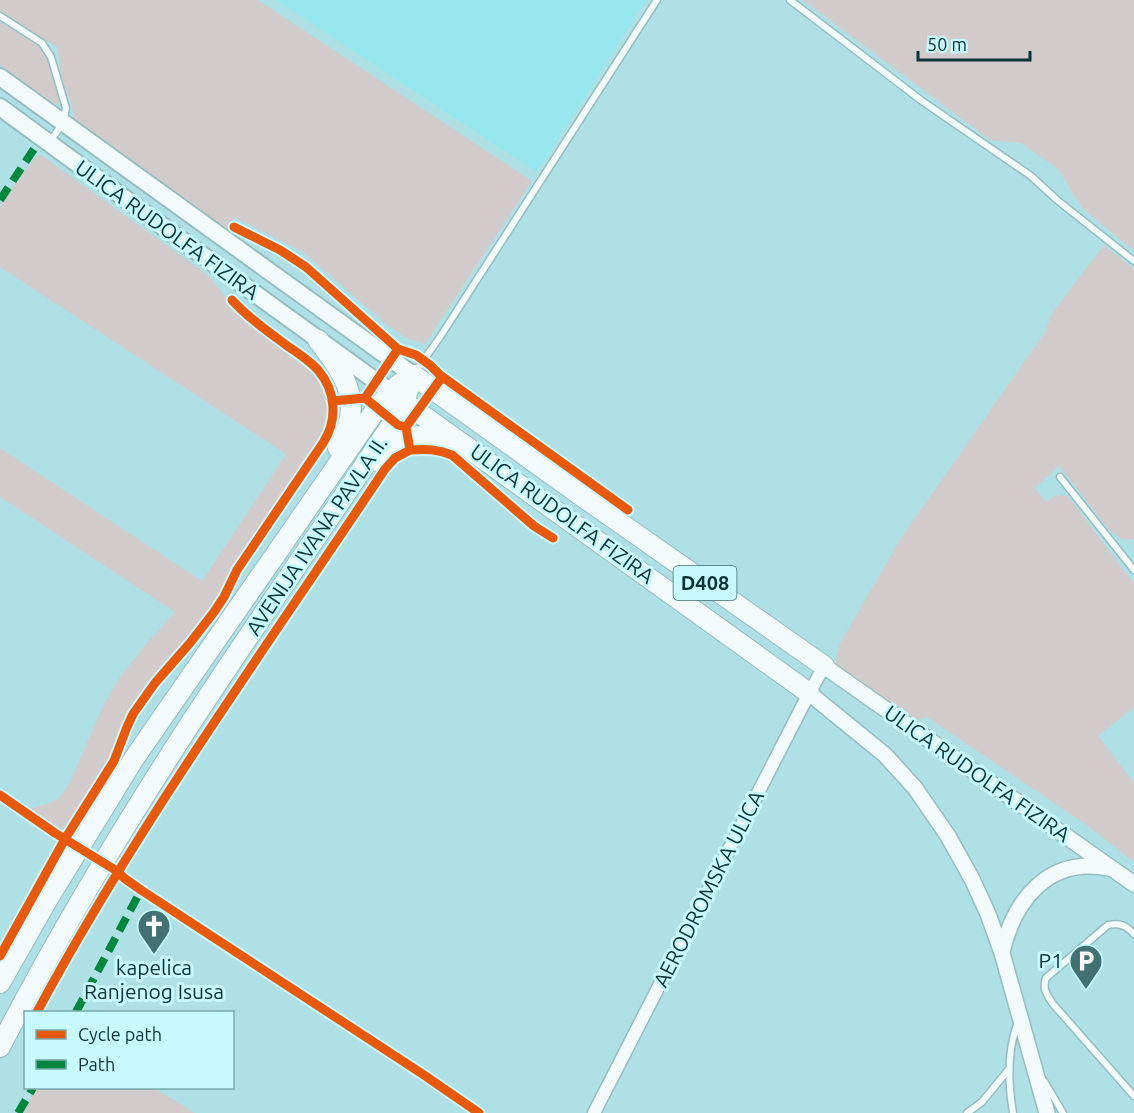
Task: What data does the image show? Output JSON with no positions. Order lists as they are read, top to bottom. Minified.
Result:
{"streets":{"main road":["ULICA RUDOLFA FIZIRA","AVENIJA IVANA PAVLA II.","D408"],"street":["AERODROMSKA ULICA"]},"crossings":[["ULICA RUDOLFA FIZIRA","AVENIJA IVANA PAVLA II."],["ULICA RUDOLFA FIZIRA","AERODROMSKA ULICA"]],"places":{"church":["kapelica Ranjenog Isusa"],"parking":["P1"]},"legend":["Cycle path","Path"],"scale_bar":"50 m"}
